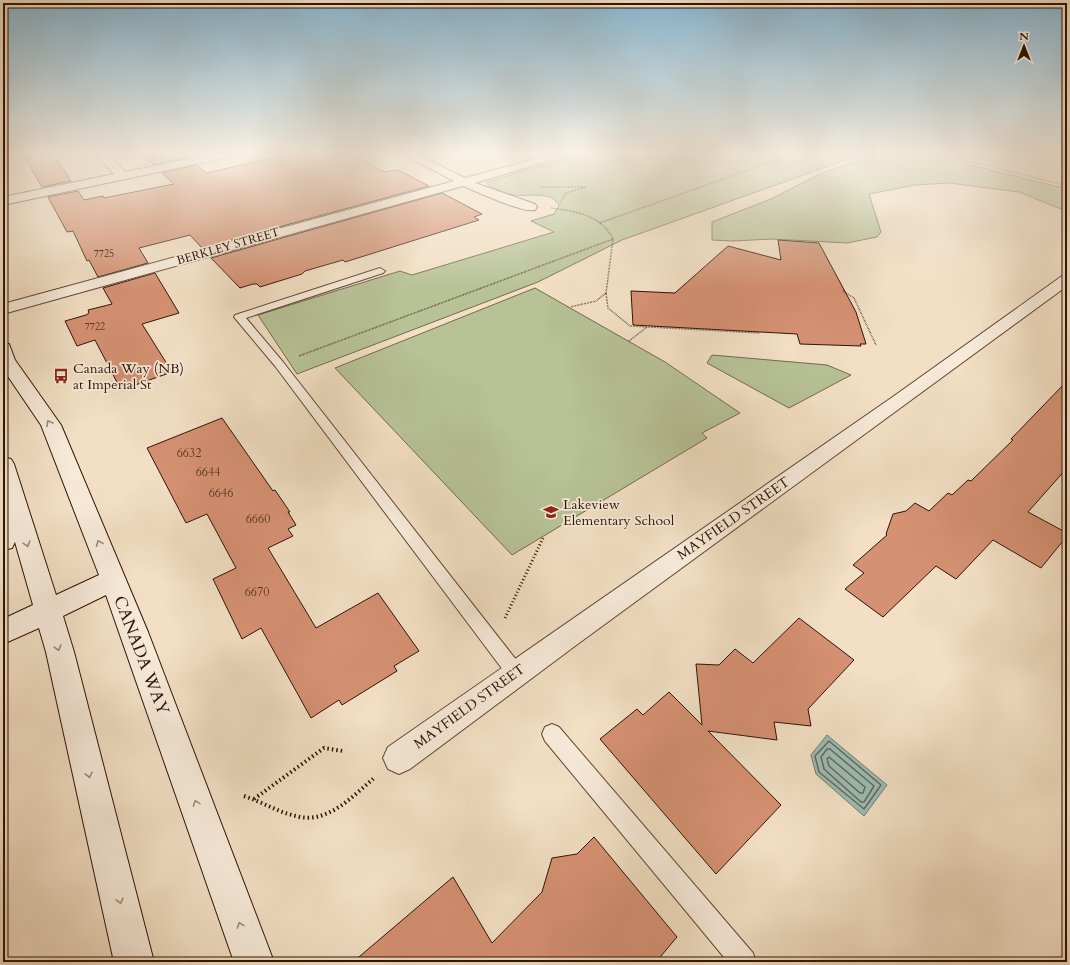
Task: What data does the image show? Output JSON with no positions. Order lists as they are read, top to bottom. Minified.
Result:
{"streets":{"street":["BERKLEY STREET","MAYFIELD STREET","CANADA WAY"]},"places":{"bus stop":["Canada Way (NB) at Imperial St"],"school or university":["Lakeview Elementary School"]},"house_numbers":["7725","7722","6632","6644","6646","6660","6670"],"north":"top"}
